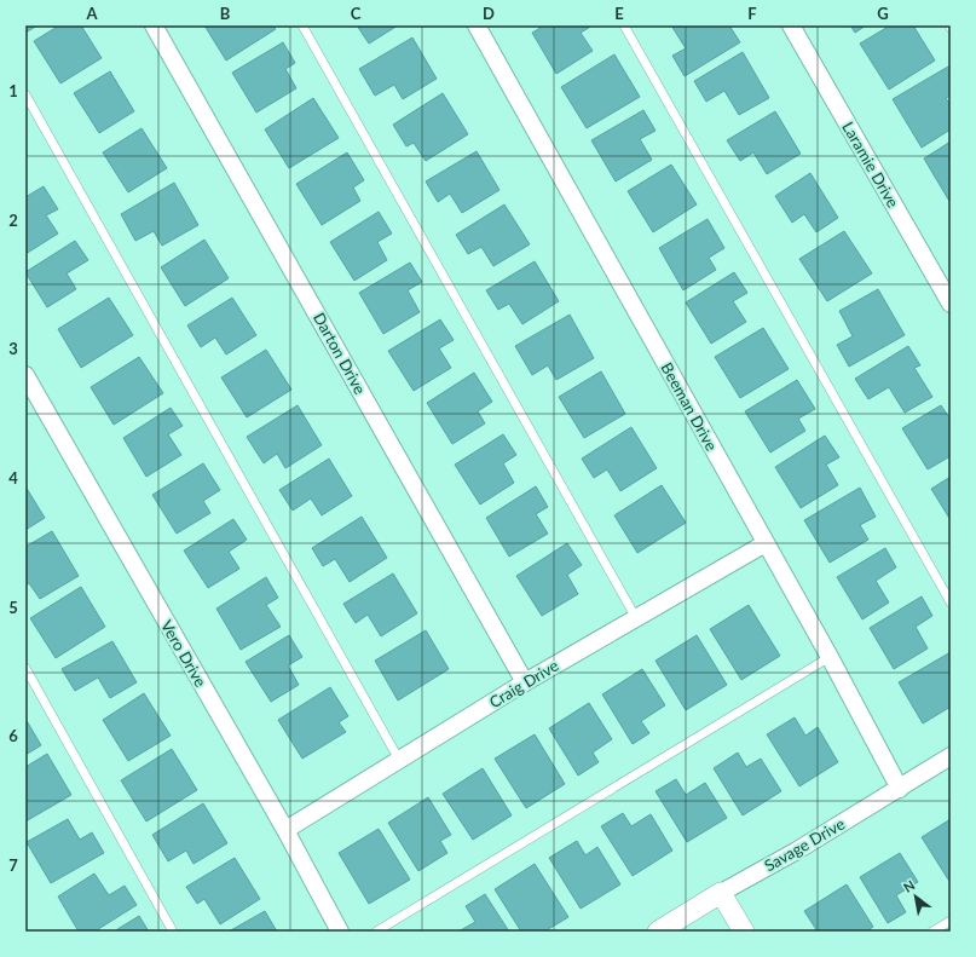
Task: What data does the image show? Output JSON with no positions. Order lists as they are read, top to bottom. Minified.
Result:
{"streets":{"street":["Laramie Drive","Darton Drive","Beeman Drive","Vero Drive","Craig Drive","Savage Drive"]},"crossings":[["Darton Drive","Craig Drive"],["Beeman Drive","Craig Drive"],["Beeman Drive","Savage Drive"],["Vero Drive","Craig Drive"]],"north":"top left","grid":{"columns":["A","B","C","D","E","F","G"],"rows":["1","2","3","4","5","6","7"]}}
